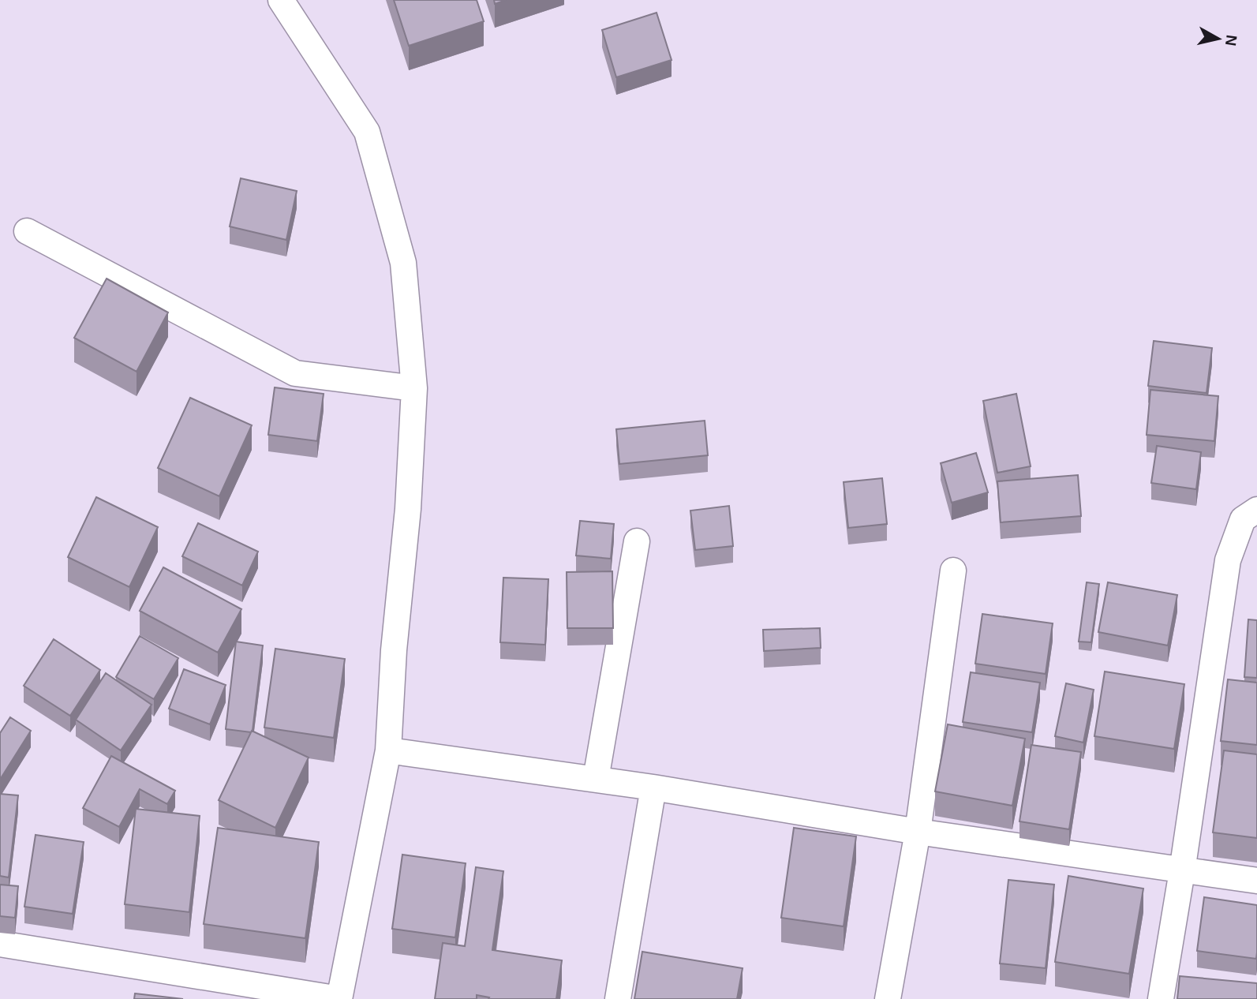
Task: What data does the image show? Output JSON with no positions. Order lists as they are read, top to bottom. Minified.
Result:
{"north":"right"}
